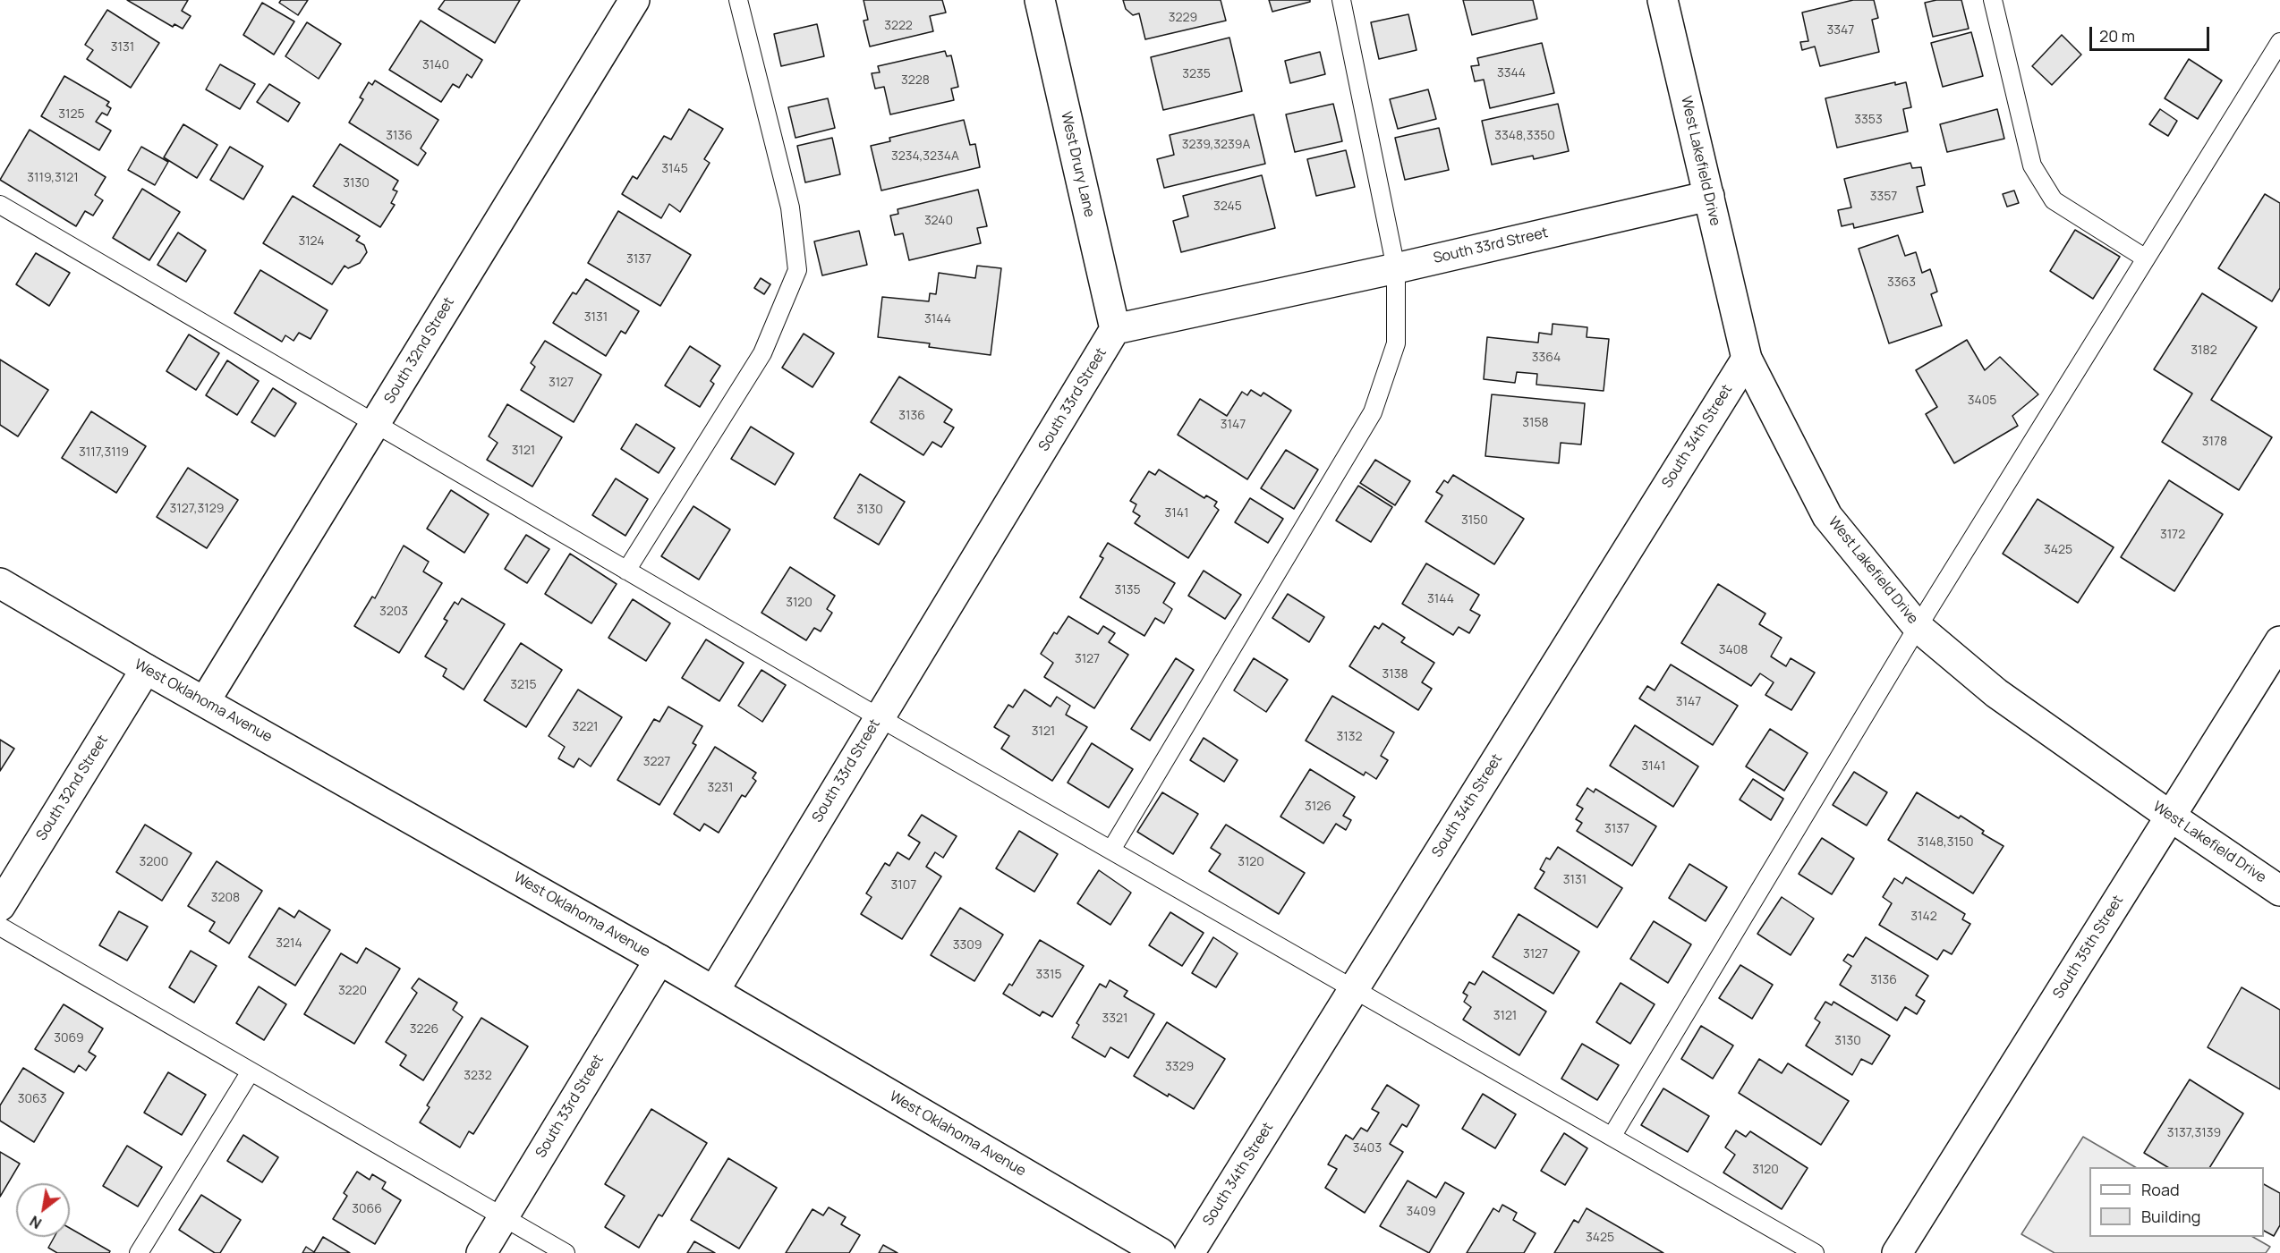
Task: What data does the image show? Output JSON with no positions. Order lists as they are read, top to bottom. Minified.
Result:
{"streets":{"street":["West Lakefield Drive","West Drury Lane","South 33rd Street","South 32nd Street","South 34th Street","West Oklahoma Avenue","South 35th Street"]},"crossings":[["West Lakefield Drive","South 33rd Street"],["West Lakefield Drive","South 34th Street"],["West Lakefield Drive","South 35th Street"],["West Drury Lane","South 33rd Street"],["South 33rd Street","West Oklahoma Avenue"],["South 32nd Street","West Oklahoma Avenue"]],"house_numbers":["3229","3222","3347","3131","3140","3344","3235","3228","3125","3353","3136","3348,3350","3239,3239A","3234,3234A","3145","3119,3121","3130","3357","3245","3240","3124","3137","3363","3131","3144","3182","3364","3127","3405","3136","3158","3147","3178","3121","3117,3119","3127,3129","3130","3141","3150","3172","3425","3135","3144","3120","3203","3408","3127","3138","3215","3147","3221","3121","3132","3227","3141","3231","3126","3137","3148,3150","3200","3120","3131","3107","3208","3142","3214","3309","3127","3315","3136","3220","3121","3321","3226","3069","3130","3329","3232","3063","3137,3139","3403","3120","3066","3409","3425"],"legend":["Road","Building"],"scale_bar":"20 m","north":"bottom left"}
